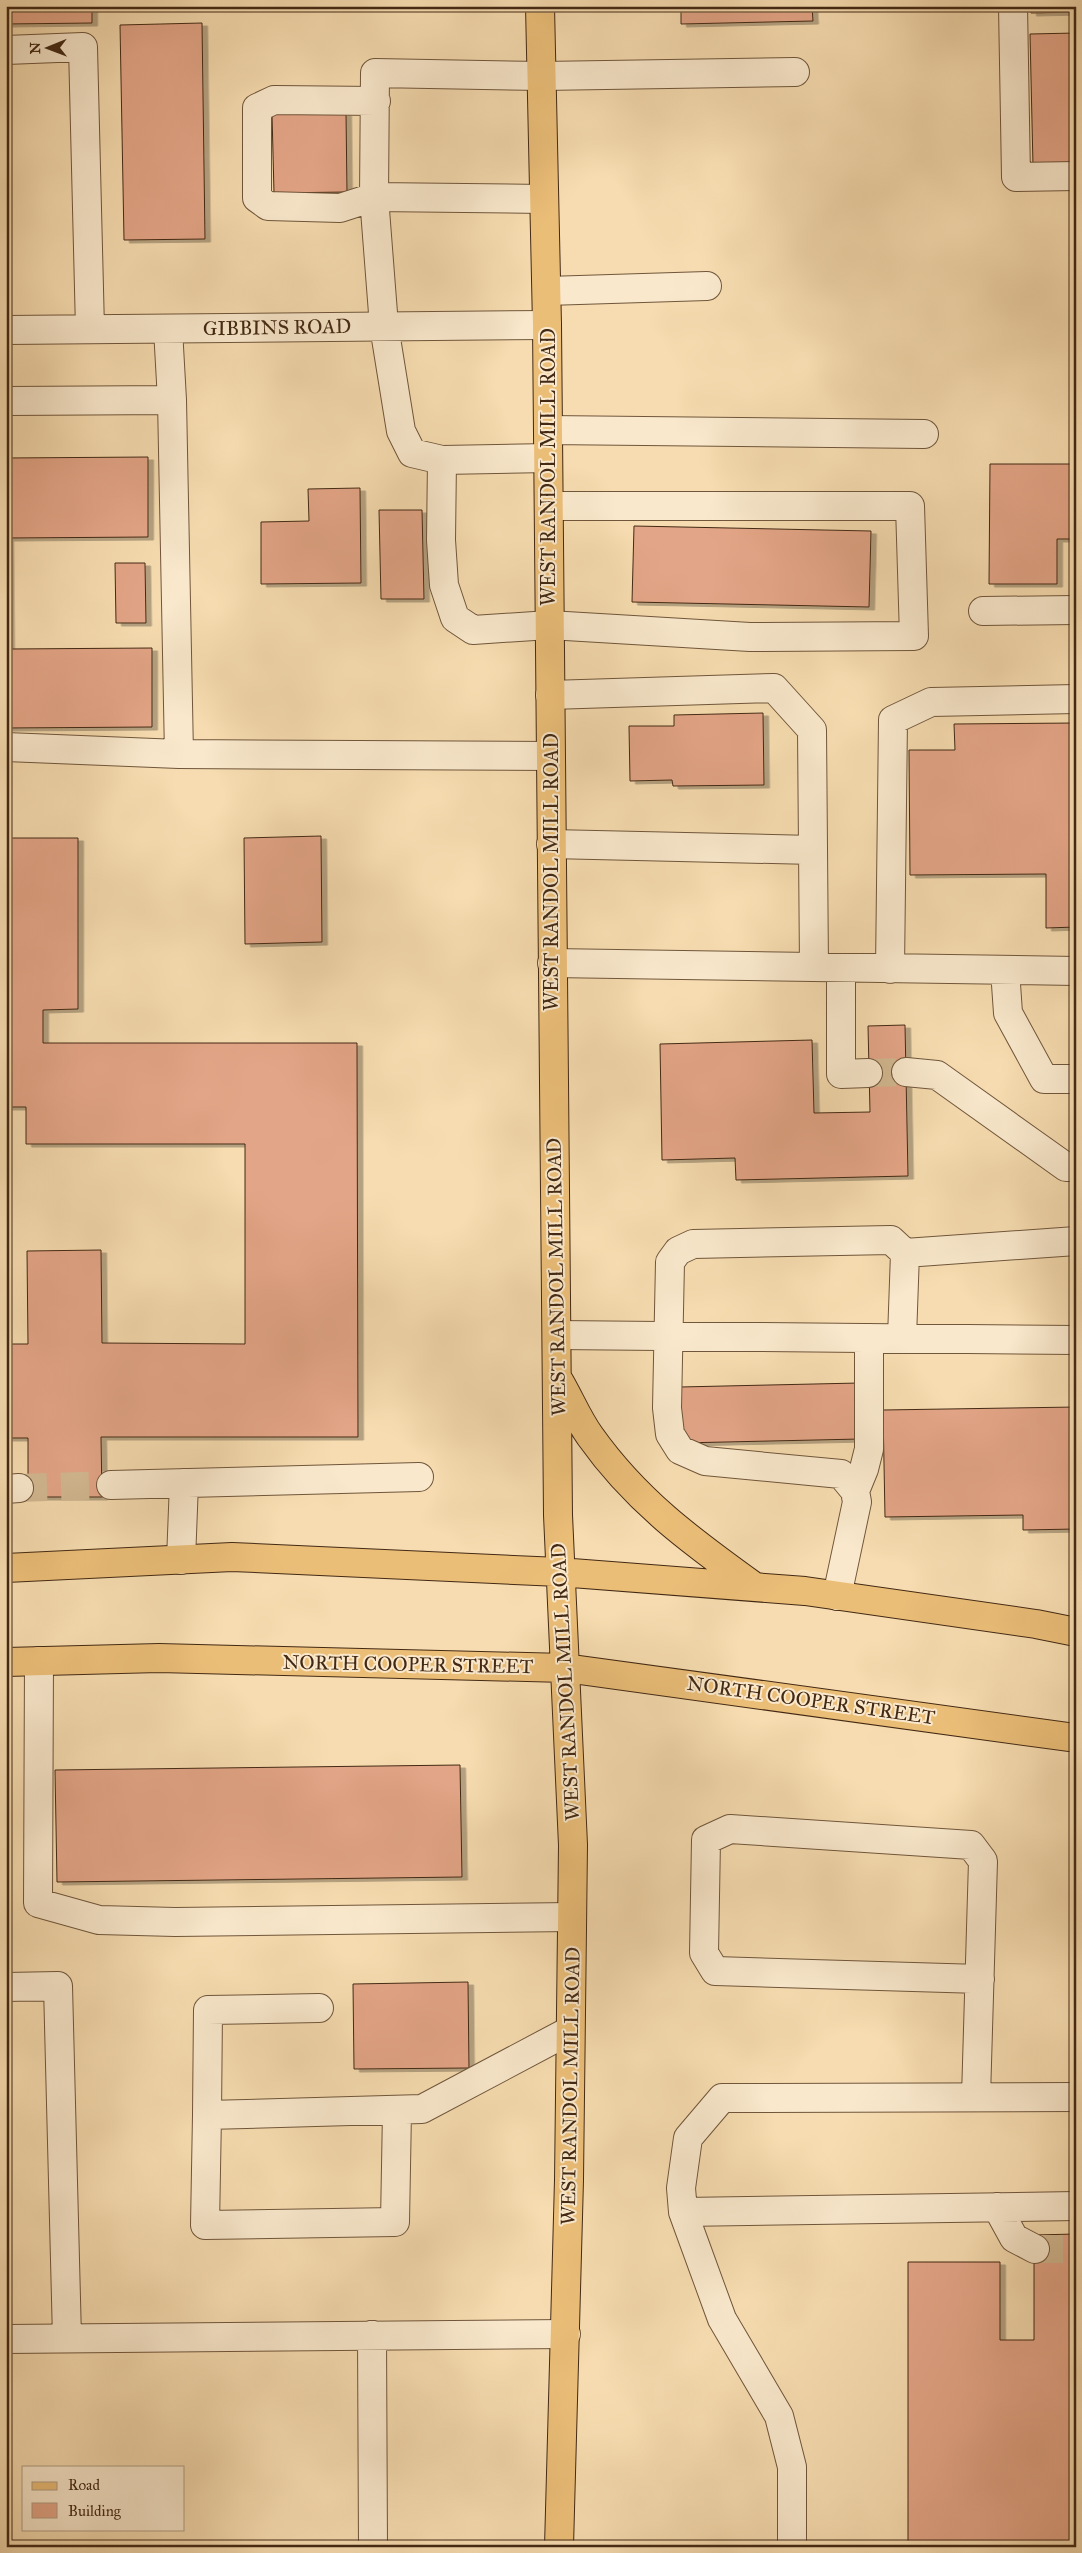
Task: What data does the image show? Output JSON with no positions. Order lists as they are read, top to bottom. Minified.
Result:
{"streets":{"main road":["WEST RANDOL MILL ROAD","NORTH COOPER STREET"],"street":["GIBBINS ROAD"]},"crossings":[["GIBBINS ROAD","WEST RANDOL MILL ROAD"],["WEST RANDOL MILL ROAD","NORTH COOPER STREET"]],"legend":["Road","Building"],"north":"left"}
